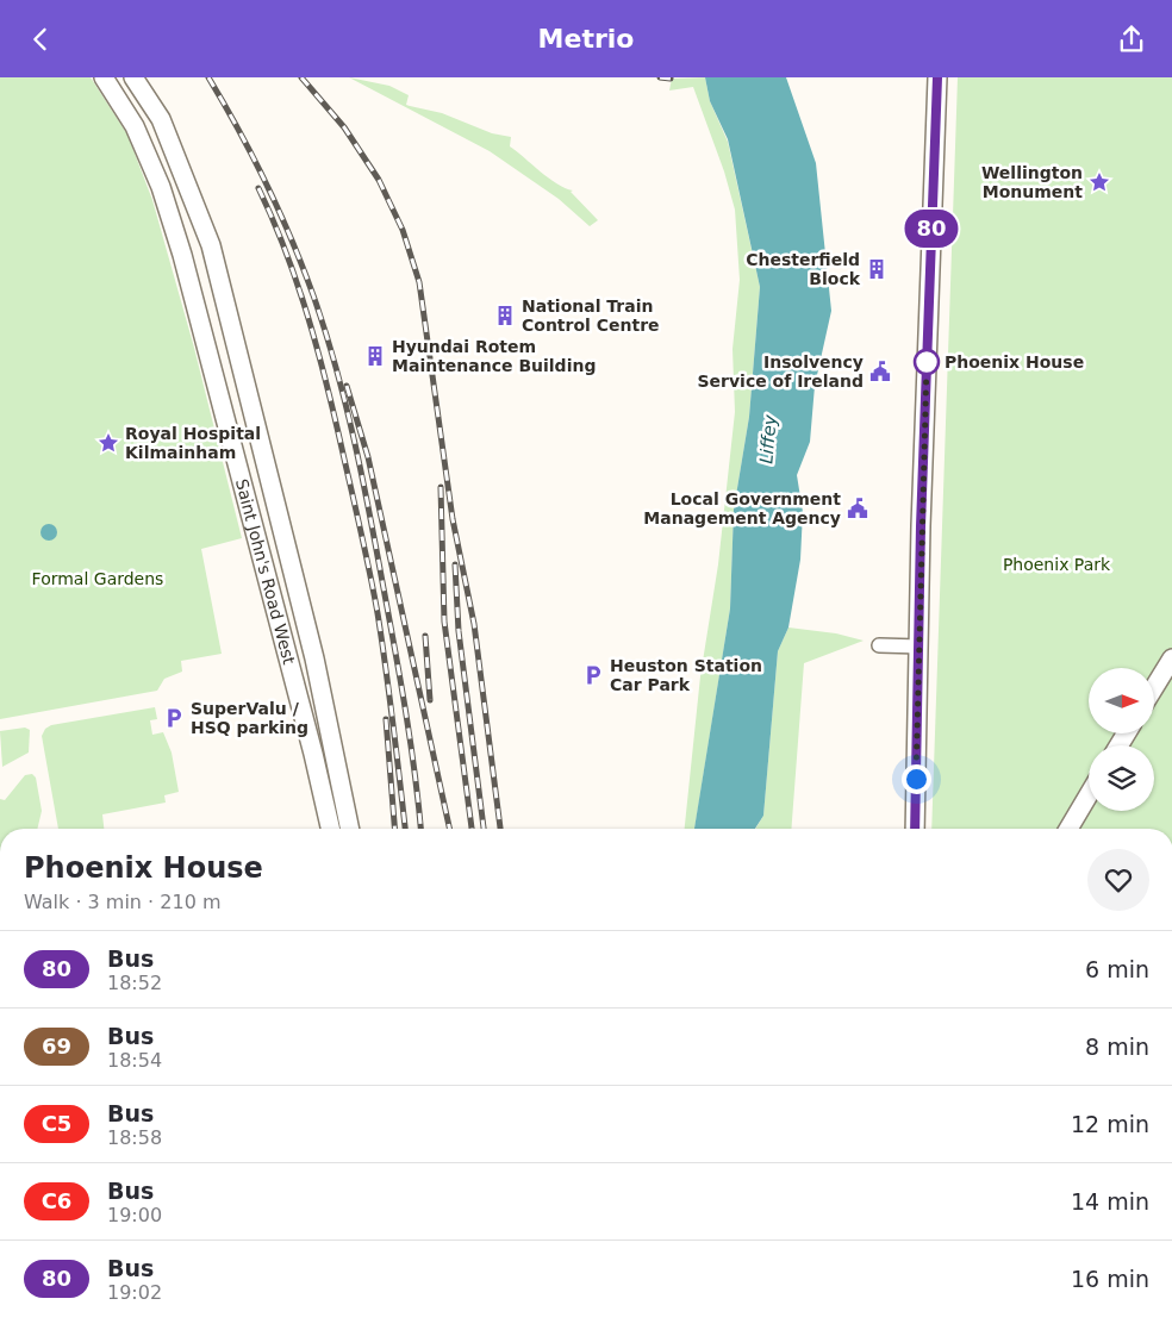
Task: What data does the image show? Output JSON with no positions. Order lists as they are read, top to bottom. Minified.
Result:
{"streets":{"main road":["Saint John's Road West"]},"water":["Liffey"],"parks":["Phoenix Park","Formal Gardens"],"places":{"place":["Wellington Monument","Royal Hospital Kilmainham"],"building":["Chesterfield Block","National Train Control Centre","Hyundai Rotem Maintenance Building"],"other":["Phoenix House"],"public building":["Insolvency Service of Ireland","Local Government Management Agency"],"parking":["Heuston Station Car Park","SuperValu / HSQ parking"]},"lines":["bus line 80"],"north":"right","page":{"header":"Metrio","on_map":"80","heading":["Phoenix House","Walk · 3 min · 210 m"],"list":[{"mark":"80","name":"Bus","note":"18:52","value":"6 min"},{"mark":"69","name":"Bus","note":"18:54","value":"8 min"},{"mark":"C5","name":"Bus","note":"18:58","value":"12 min"},{"mark":"C6","name":"Bus","note":"19:00","value":"14 min"},{"mark":"80","name":"Bus","note":"19:02","value":"16 min"}]}}
